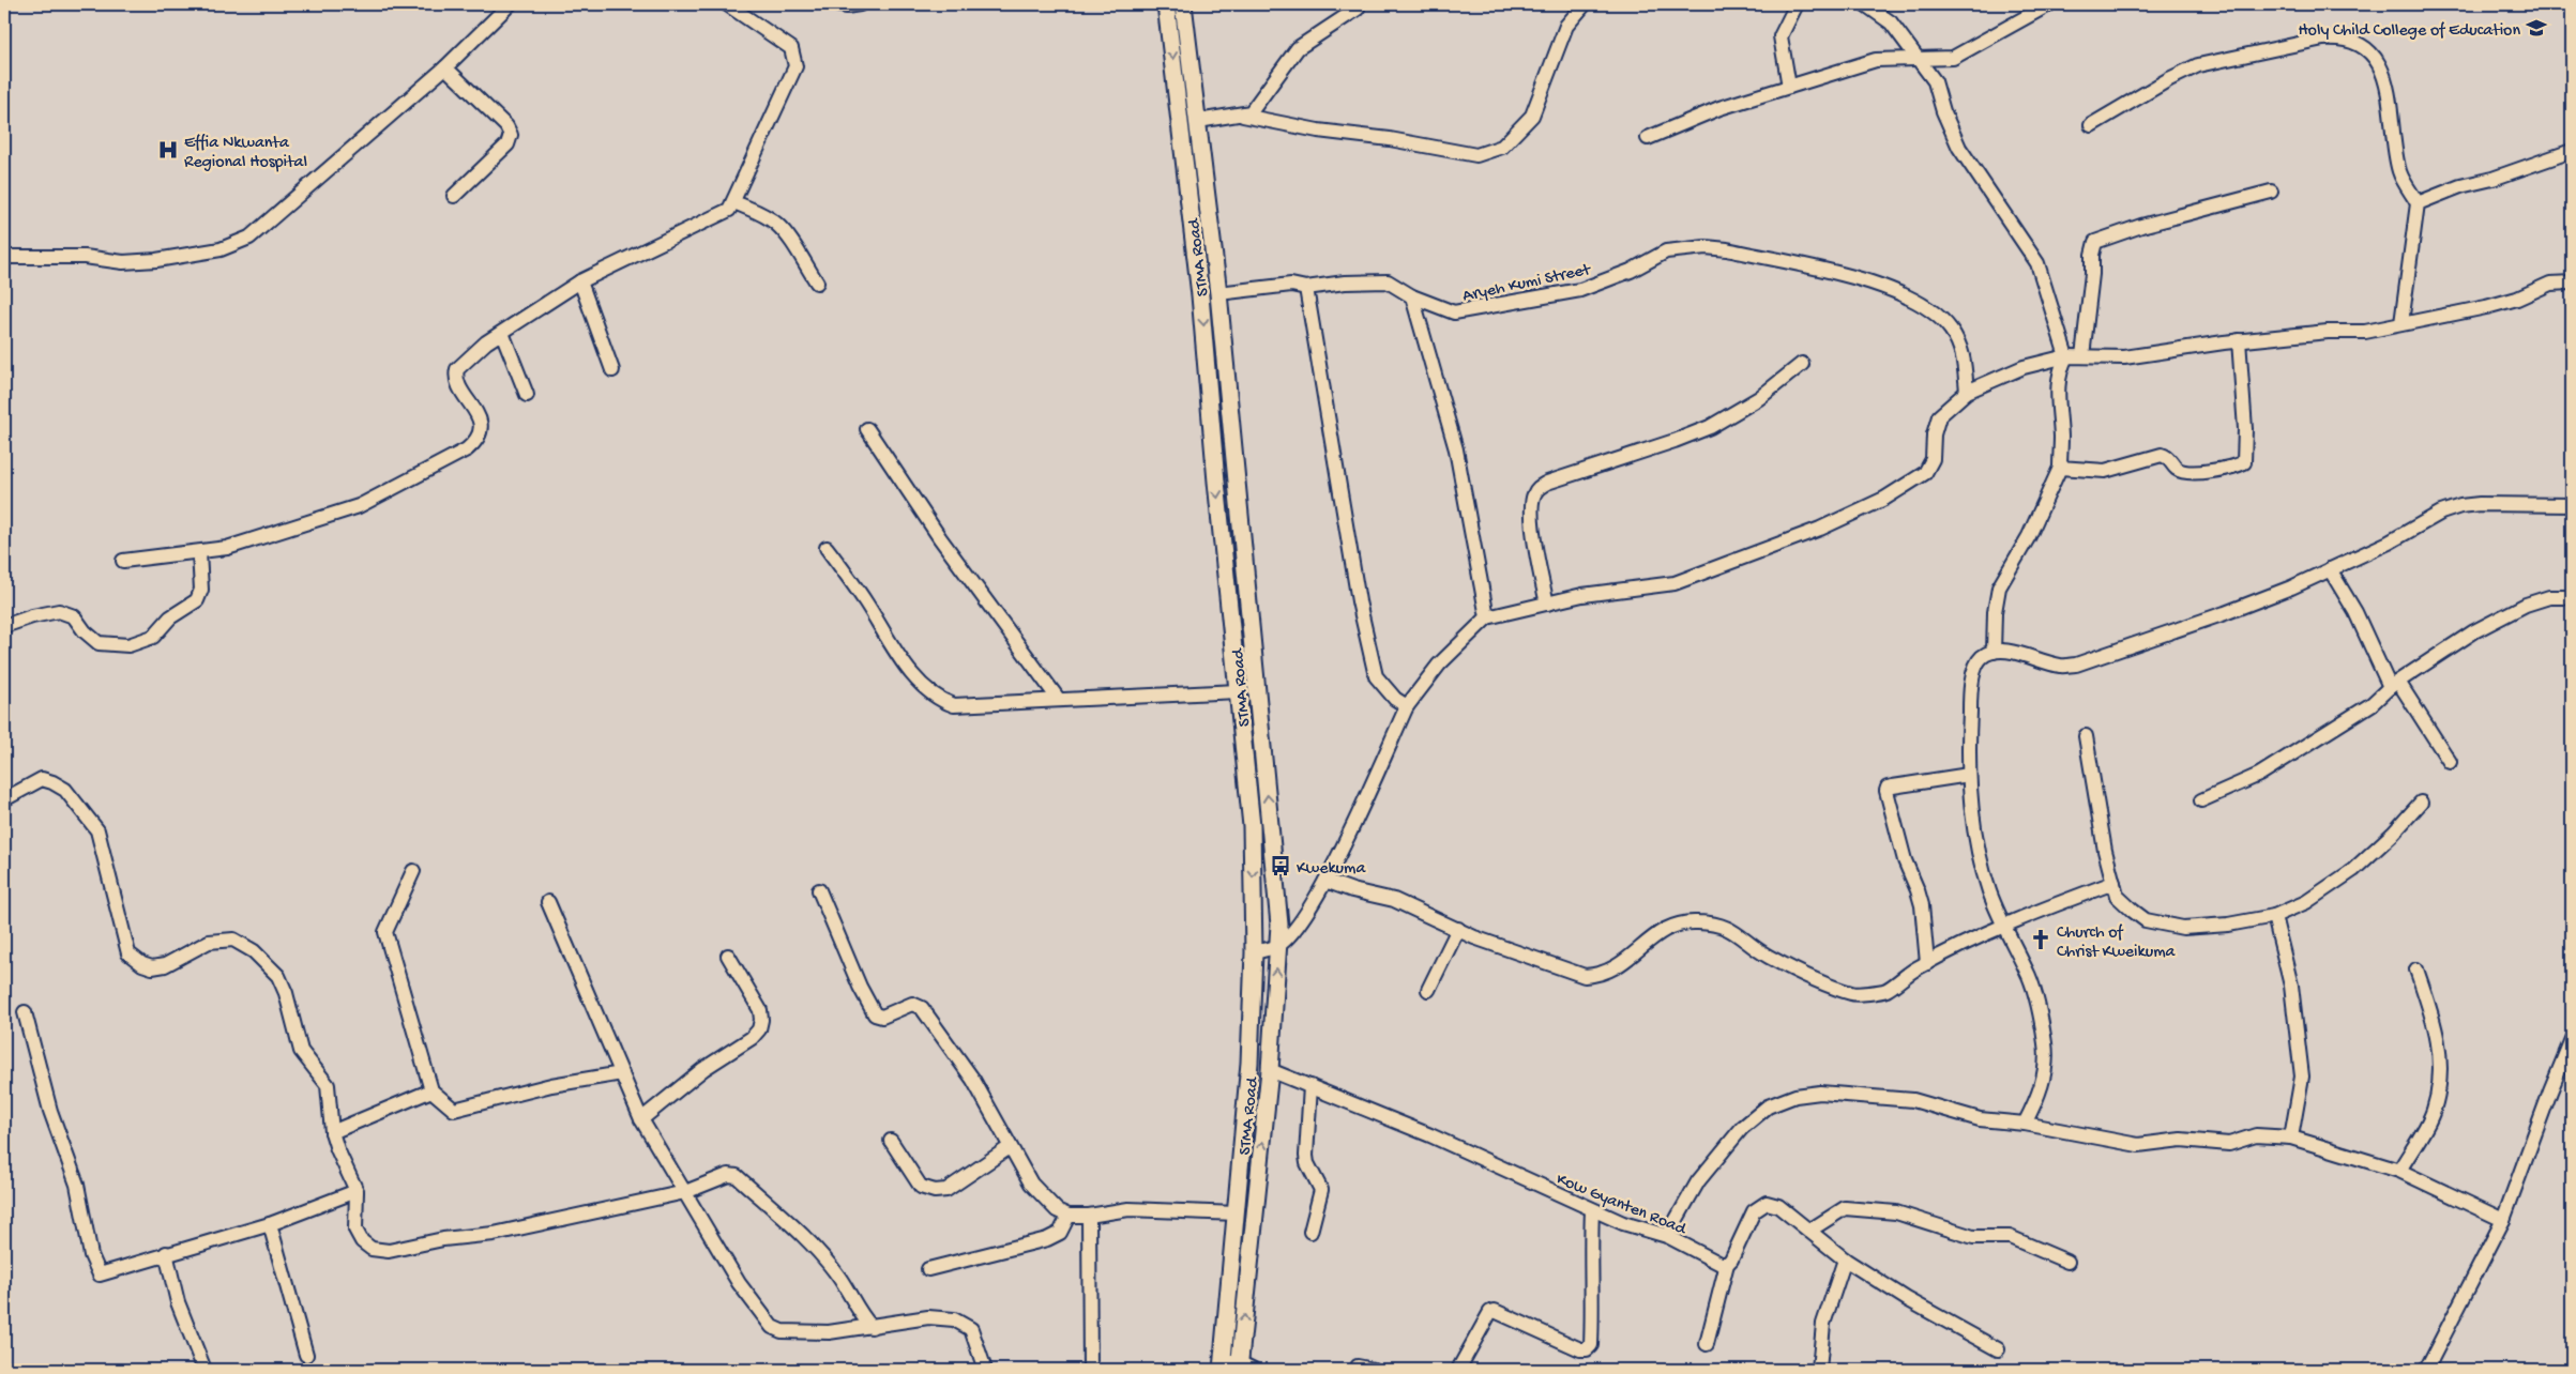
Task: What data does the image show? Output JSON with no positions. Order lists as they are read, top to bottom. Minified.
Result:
{"streets":{"main road":["STMA Road"],"street":["Aryeh Kumi Street","Kow Gyanten Road"]},"crossings":[["STMA Road","Aryeh Kumi Street"],["STMA Road","Kow Gyanten Road"]],"places":{"school or university":["Holy Child College of Education"],"hospital":["Effia Nkwanta Regional Hospital"],"bus stop":["Kwekuma"],"church":["Church of Christ Kweikuma"]}}
